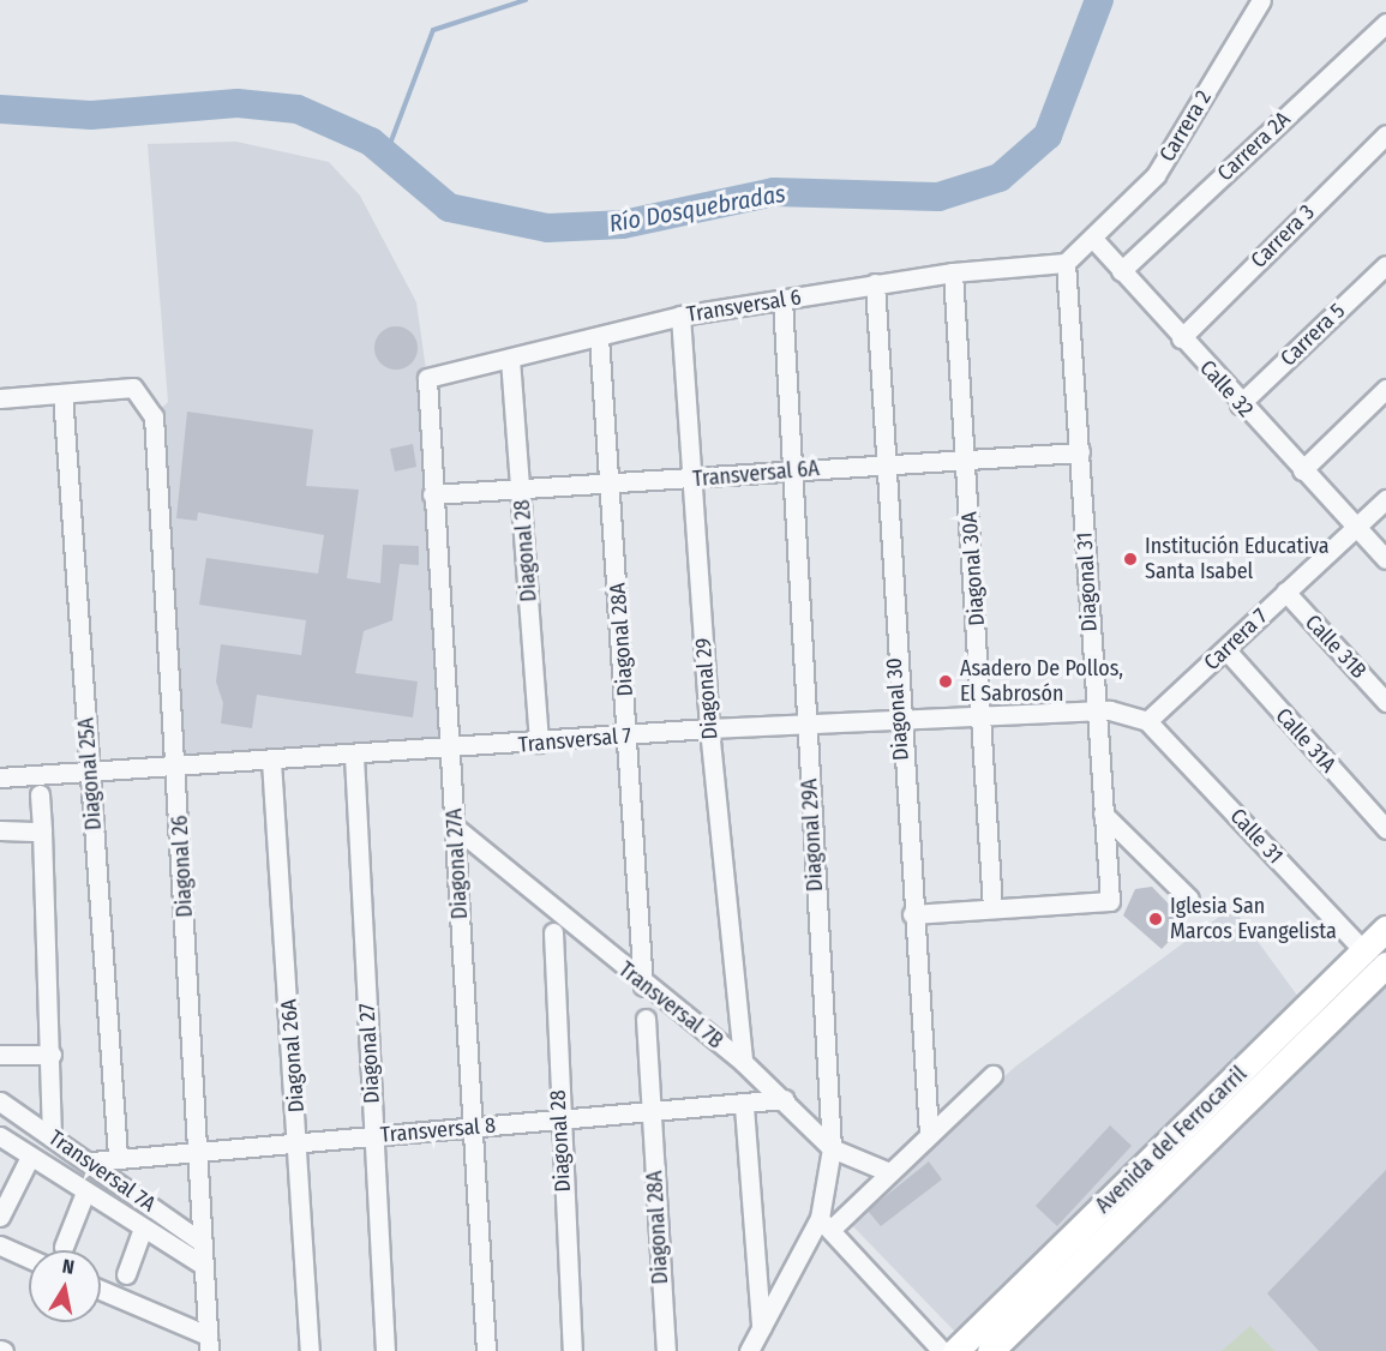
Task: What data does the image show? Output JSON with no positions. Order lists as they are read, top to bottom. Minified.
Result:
{"streets":{"main road":["Avenida del Ferrocarril"],"street":["Carrera 2","Carrera 2A","Carrera 3","Transversal 6","Carrera 5","Calle 32","Transversal 6A","Diagonal 28","Diagonal 30A","Diagonal 31","Diagonal 28A","Carrera 7","Calle 31B","Diagonal 29","Diagonal 30","Transversal 7","Calle 31A","Diagonal 25A","Diagonal 29A","Calle 31","Diagonal 27A","Diagonal 26","Transversal 7B","Diagonal 27","Diagonal 26A","Transversal 8","Transversal 7A"]},"crossings":[["Carrera 2","Calle 32"],["Carrera 2A","Calle 32"],["Carrera 3","Calle 32"],["Transversal 6","Diagonal 28"],["Transversal 6","Diagonal 30A"],["Transversal 6","Diagonal 31"],["Transversal 6","Diagonal 28A"],["Transversal 6","Diagonal 29"],["Transversal 6","Diagonal 30"],["Transversal 6","Diagonal 29A"],["Transversal 6","Diagonal 27A"],["Carrera 5","Calle 32"],["Calle 32","Carrera 7"],["Transversal 6A","Diagonal 28"],["Transversal 6A","Diagonal 30A"],["Transversal 6A","Diagonal 31"],["Transversal 6A","Diagonal 28A"],["Transversal 6A","Diagonal 29"],["Transversal 6A","Diagonal 30"],["Transversal 6A","Diagonal 29A"],["Transversal 6A","Diagonal 27A"],["Diagonal 28","Transversal 7"],["Diagonal 28","Transversal 8"],["Diagonal 30A","Diagonal 31"],["Diagonal 30A","Transversal 7"],["Diagonal 31","Transversal 7"],["Diagonal 28A","Transversal 7"],["Diagonal 28A","Transversal 7B"],["Diagonal 28A","Transversal 8"],["Carrera 7","Calle 31B"],["Carrera 7","Transversal 7"],["Carrera 7","Calle 31A"],["Carrera 7","Calle 31"],["Diagonal 29","Transversal 7"],["Diagonal 29","Transversal 7B"],["Diagonal 30","Transversal 7"],["Transversal 7","Diagonal 25A"],["Transversal 7","Diagonal 29A"],["Transversal 7","Calle 31"],["Transversal 7","Diagonal 27A"],["Transversal 7","Diagonal 26"],["Transversal 7","Diagonal 27"],["Transversal 7","Diagonal 26A"],["Diagonal 25A","Diagonal 26"],["Diagonal 25A","Transversal 8"],["Diagonal 29A","Transversal 7B"],["Calle 31","Avenida del Ferrocarril"],["Diagonal 27A","Transversal 7B"],["Diagonal 27A","Transversal 8"],["Diagonal 26","Transversal 8"],["Diagonal 26","Transversal 7A"],["Transversal 7B","Transversal 8"],["Diagonal 27","Transversal 8"],["Diagonal 26A","Transversal 8"],["Transversal 8","Transversal 7A"]],"water":["Río Dosquebradas"],"places":["Institución Educativa Santa Isabel","Asadero De Pollos, El Sabrosón","Iglesia San Marcos Evangelista"],"north":"top"}
